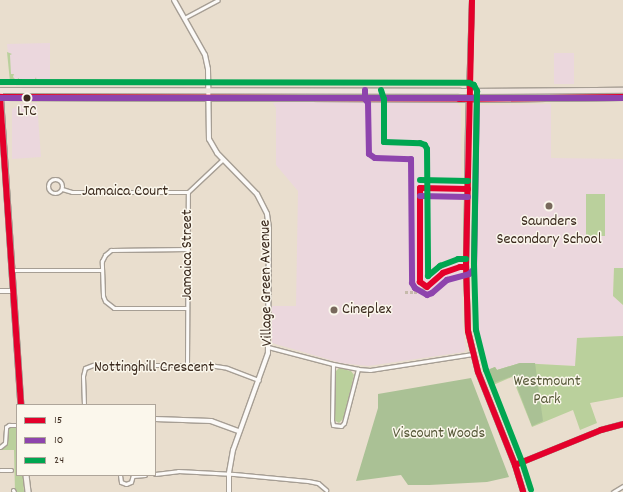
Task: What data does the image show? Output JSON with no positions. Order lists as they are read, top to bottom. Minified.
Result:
{"streets":{"street":["Jamaica Court","Jamaica Street","Village Green Avenue","Nottinghill Crescent"]},"crossings":[["Jamaica Court","Jamaica Street"],["Jamaica Street","Village Green Avenue"],["Jamaica Street","Nottinghill Crescent"],["Village Green Avenue","Nottinghill Crescent"]],"parks":["Westmount Park","Viscount Woods"],"places":["LTC","Saunders Secondary School","Cineplex"],"lines":["transit line 15","transit line 24","transit line 10"],"legend":["15","10","24"]}
